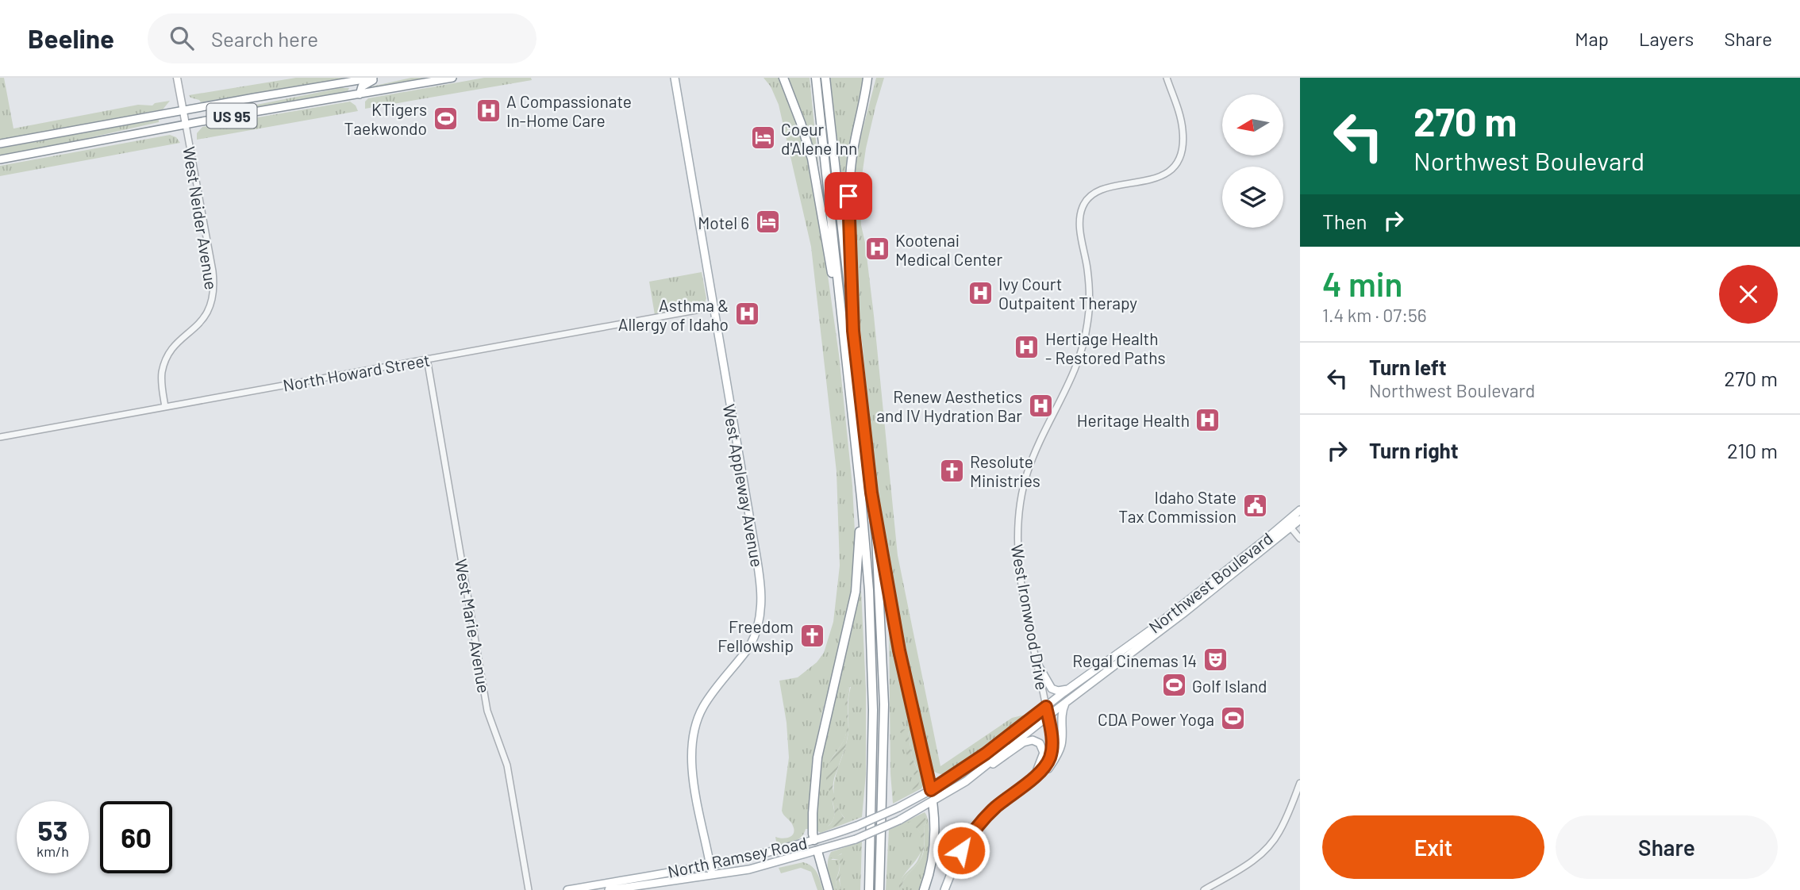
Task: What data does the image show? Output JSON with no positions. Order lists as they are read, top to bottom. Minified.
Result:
{"streets":{"main road":["US 95","West Neider Avenue","West Appleway Avenue","Northwest Boulevard","North Ramsey Road"],"street":["North Howard Street","West Ironwood Drive","West Marie Avenue"]},"crossings":[["US 95","West Neider Avenue"],["West Neider Avenue","North Howard Street"],["North Howard Street","West Appleway Avenue"],["North Howard Street","West Marie Avenue"],["West Appleway Avenue","North Ramsey Road"],["Northwest Boulevard","West Ironwood Drive"],["Northwest Boulevard","North Ramsey Road"]],"places":{"hospital":["A Compassionate In-Home Care","Kootenai Medical Center","Ivy Court Outpaitent Therapy","Asthma & Allergy of Idaho","Hertiage Health - Restored Paths","Renew Aesthetics and IV Hydration Bar","Heritage Health"],"sports":["KTigers Taekwondo","Golf Island","CDA Power Yoga"],"hotel":["Coeur d'Alene Inn","Motel 6"],"church":["Resolute Ministries","Freedom Fellowship"],"public building":["Idaho State Tax Commission"],"theatre":["Regal Cinemas 14"]},"north":"left","page":{"header":"Beeline","search":"Search here","nav":["Map","Layers","Share"],"turn":["270 m","Northwest Boulevard"],"then":"Then","heading":["4 min","1.4 km · 07:56"],"list":[{"name":"Turn left","note":"Northwest Boulevard","value":"270 m"},{"name":"Turn right","value":"210 m"}],"speed":"53 km/h","limit":"60","buttons":["Exit","Share"]}}
